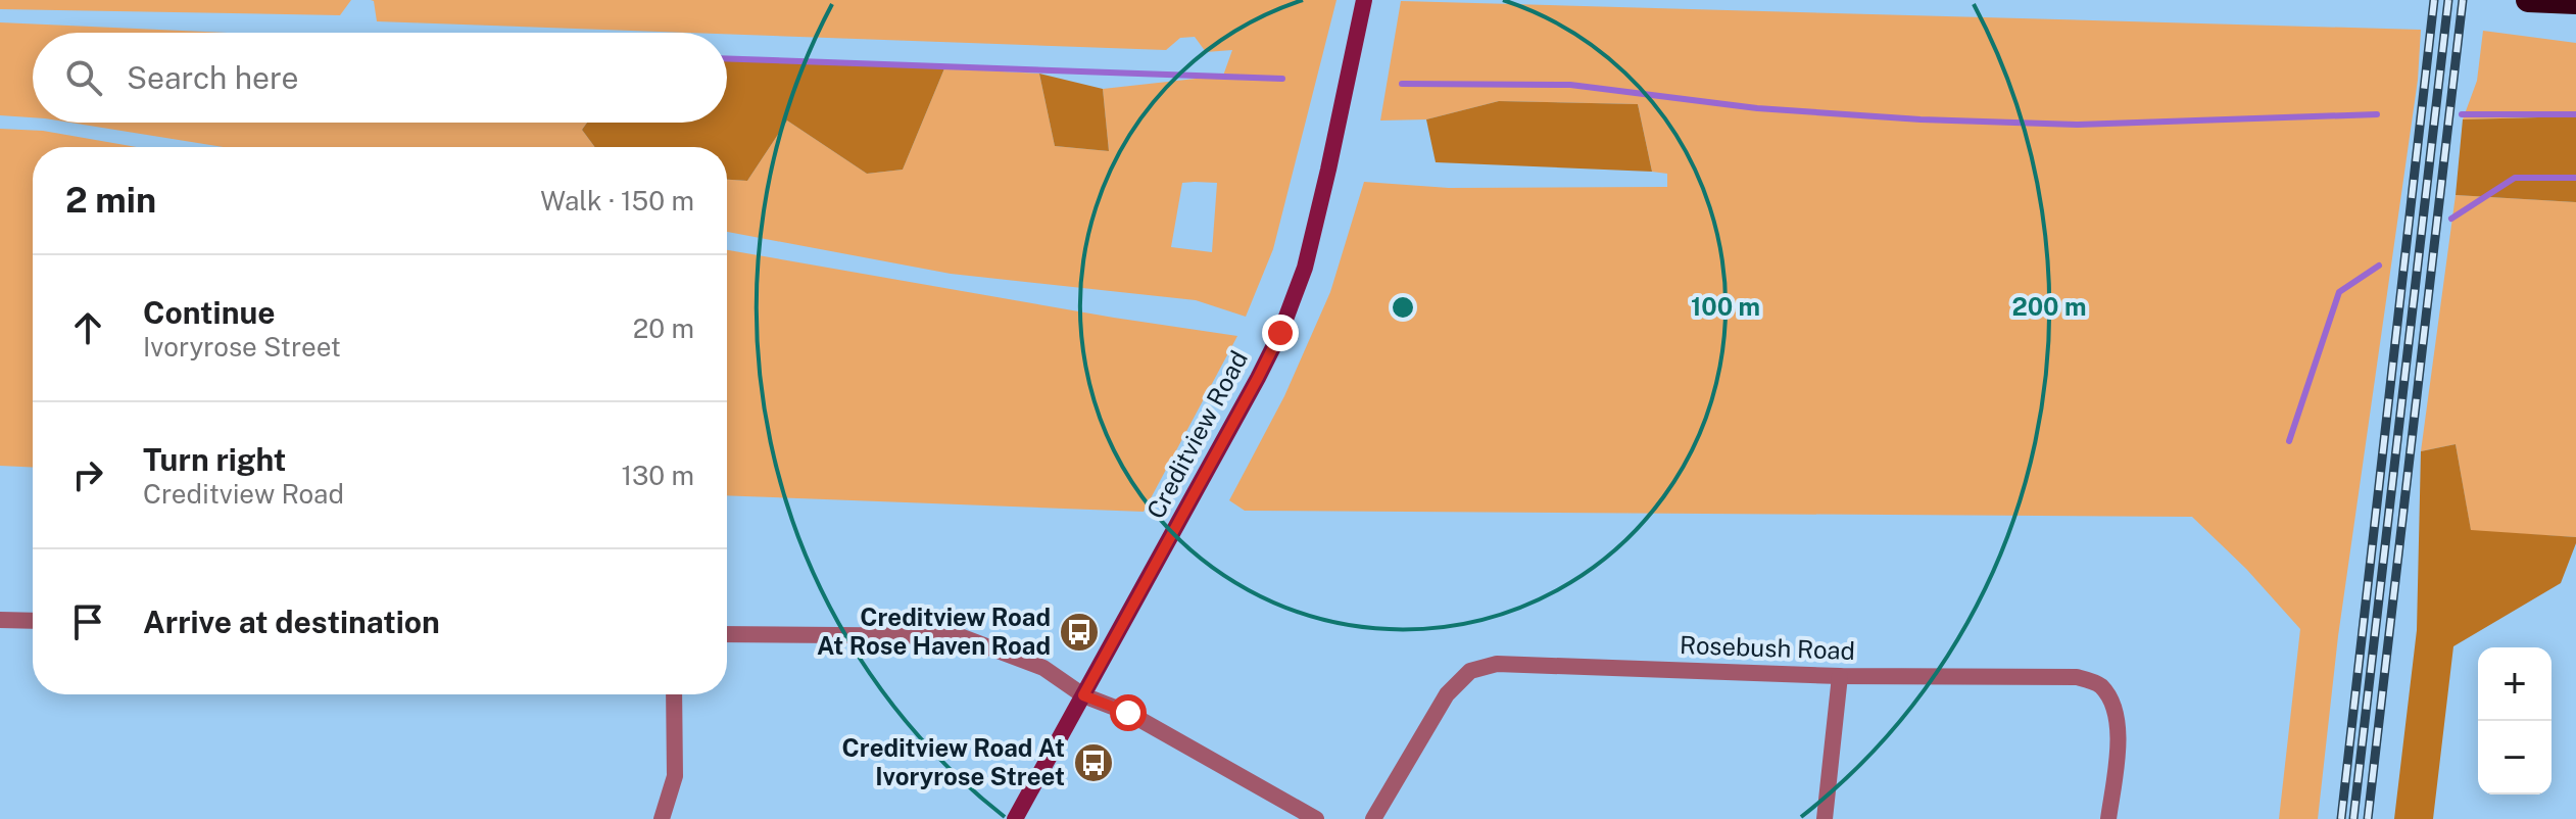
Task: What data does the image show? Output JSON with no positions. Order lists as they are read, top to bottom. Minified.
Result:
{"streets":{"main road":["Creditview Road"],"street":["Rosebush Road"]},"places":{"bus stop":["Creditview Road At Rose Haven Road","Creditview Road At Ivoryrose Street"]},"page":{"search":"Search here","heading":["2 min","Walk · 150 m"],"list":[["Continue","Ivoryrose Street","20 m"],["Turn right","Creditview Road","130 m"],"Arrive at destination"],"map_buttons":["+","−"]},"rings":["100 m","200 m"]}
